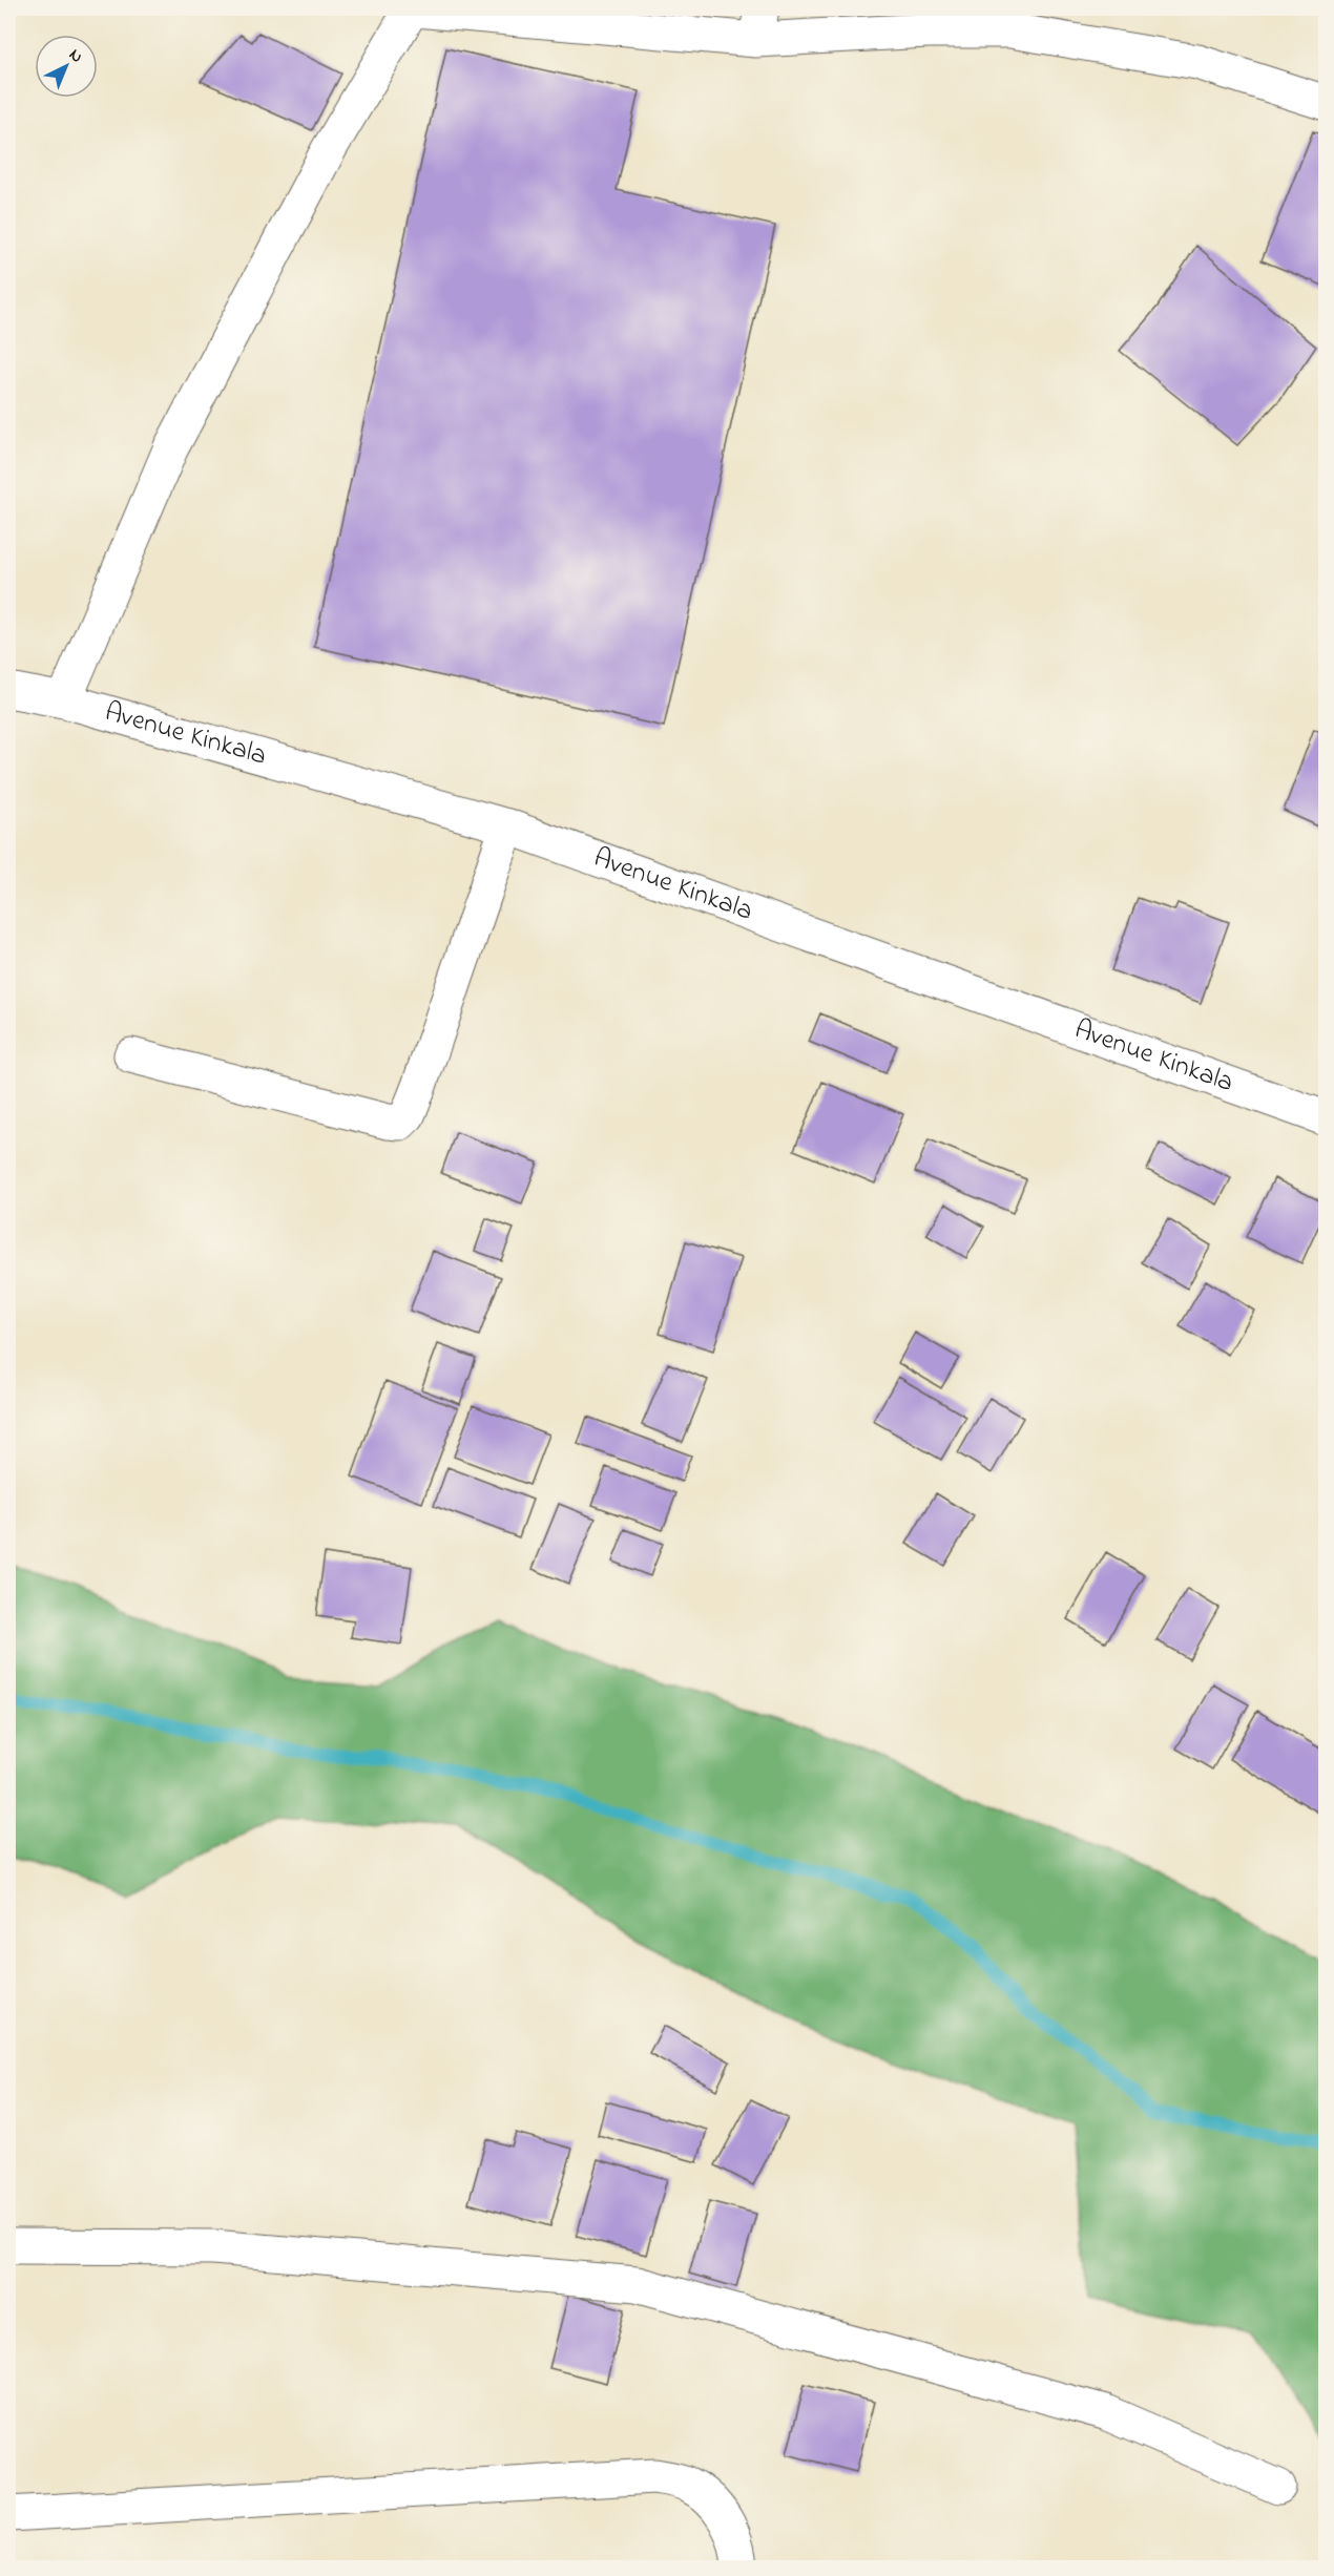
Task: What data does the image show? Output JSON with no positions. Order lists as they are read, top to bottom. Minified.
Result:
{"streets":{"street":["Avenue Kinkala"]},"north":"top right"}
